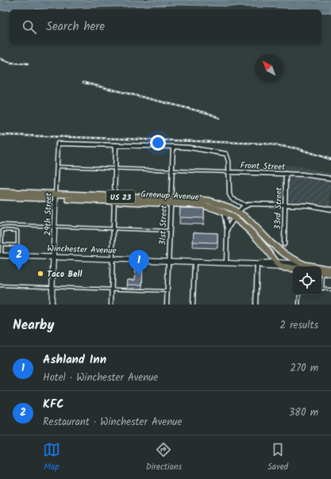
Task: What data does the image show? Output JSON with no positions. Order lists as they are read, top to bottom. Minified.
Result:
{"streets":{"highway":["Greenup Avenue","US 23","Winchester Avenue"],"main road":["29th Street"],"street":["Front Street","33rd Street","31st Street"]},"crossings":[["Front Street","33rd Street"],["Front Street","29th Street"],["Front Street","31st Street"],["Greenup Avenue","US 23"],["Greenup Avenue","29th Street"],["Greenup Avenue","31st Street"],["US 23","Winchester Avenue"],["29th Street","Winchester Avenue"],["31st Street","Winchester Avenue"]],"places":["Taco Bell"],"north":"top left","page":{"search":"Search here","pins":["2","1"],"heading":["Nearby","2 results"],"list":[{"mark":"1","name":"Ashland Inn","note":"Hotel · Winchester Avenue","value":"270 m"},{"mark":"2","name":"KFC","note":"Restaurant · Winchester Avenue","value":"380 m"}],"nav":["Map","Directions","Saved"]}}
